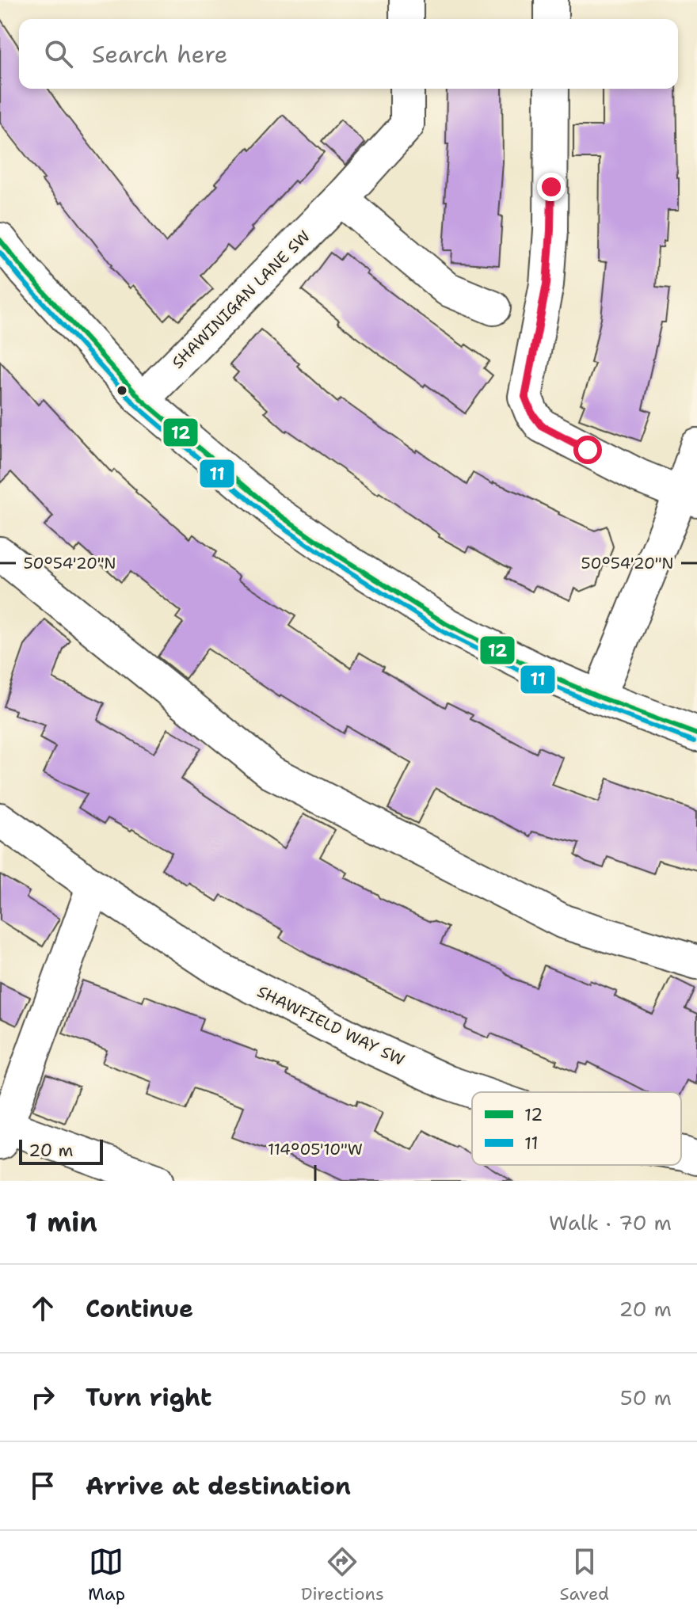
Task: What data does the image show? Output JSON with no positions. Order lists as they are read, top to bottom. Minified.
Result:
{"streets":{"street":["SHAWINIGAN LANE SW","SHAWFIELD WAY SW"]},"lines":["transit line 12","transit line 11"],"legend":["12","11"],"scale_bar":"20 m","page":{"search":"Search here","scale":"20 m","heading":["1 min","Walk · 70 m"],"list":[["Continue","20 m"],["Turn right","50 m"],"Arrive at destination"],"nav":["Map","Directions","Saved"]},"coordinates":["50°54'20\"N","114°05'10\"W"]}
